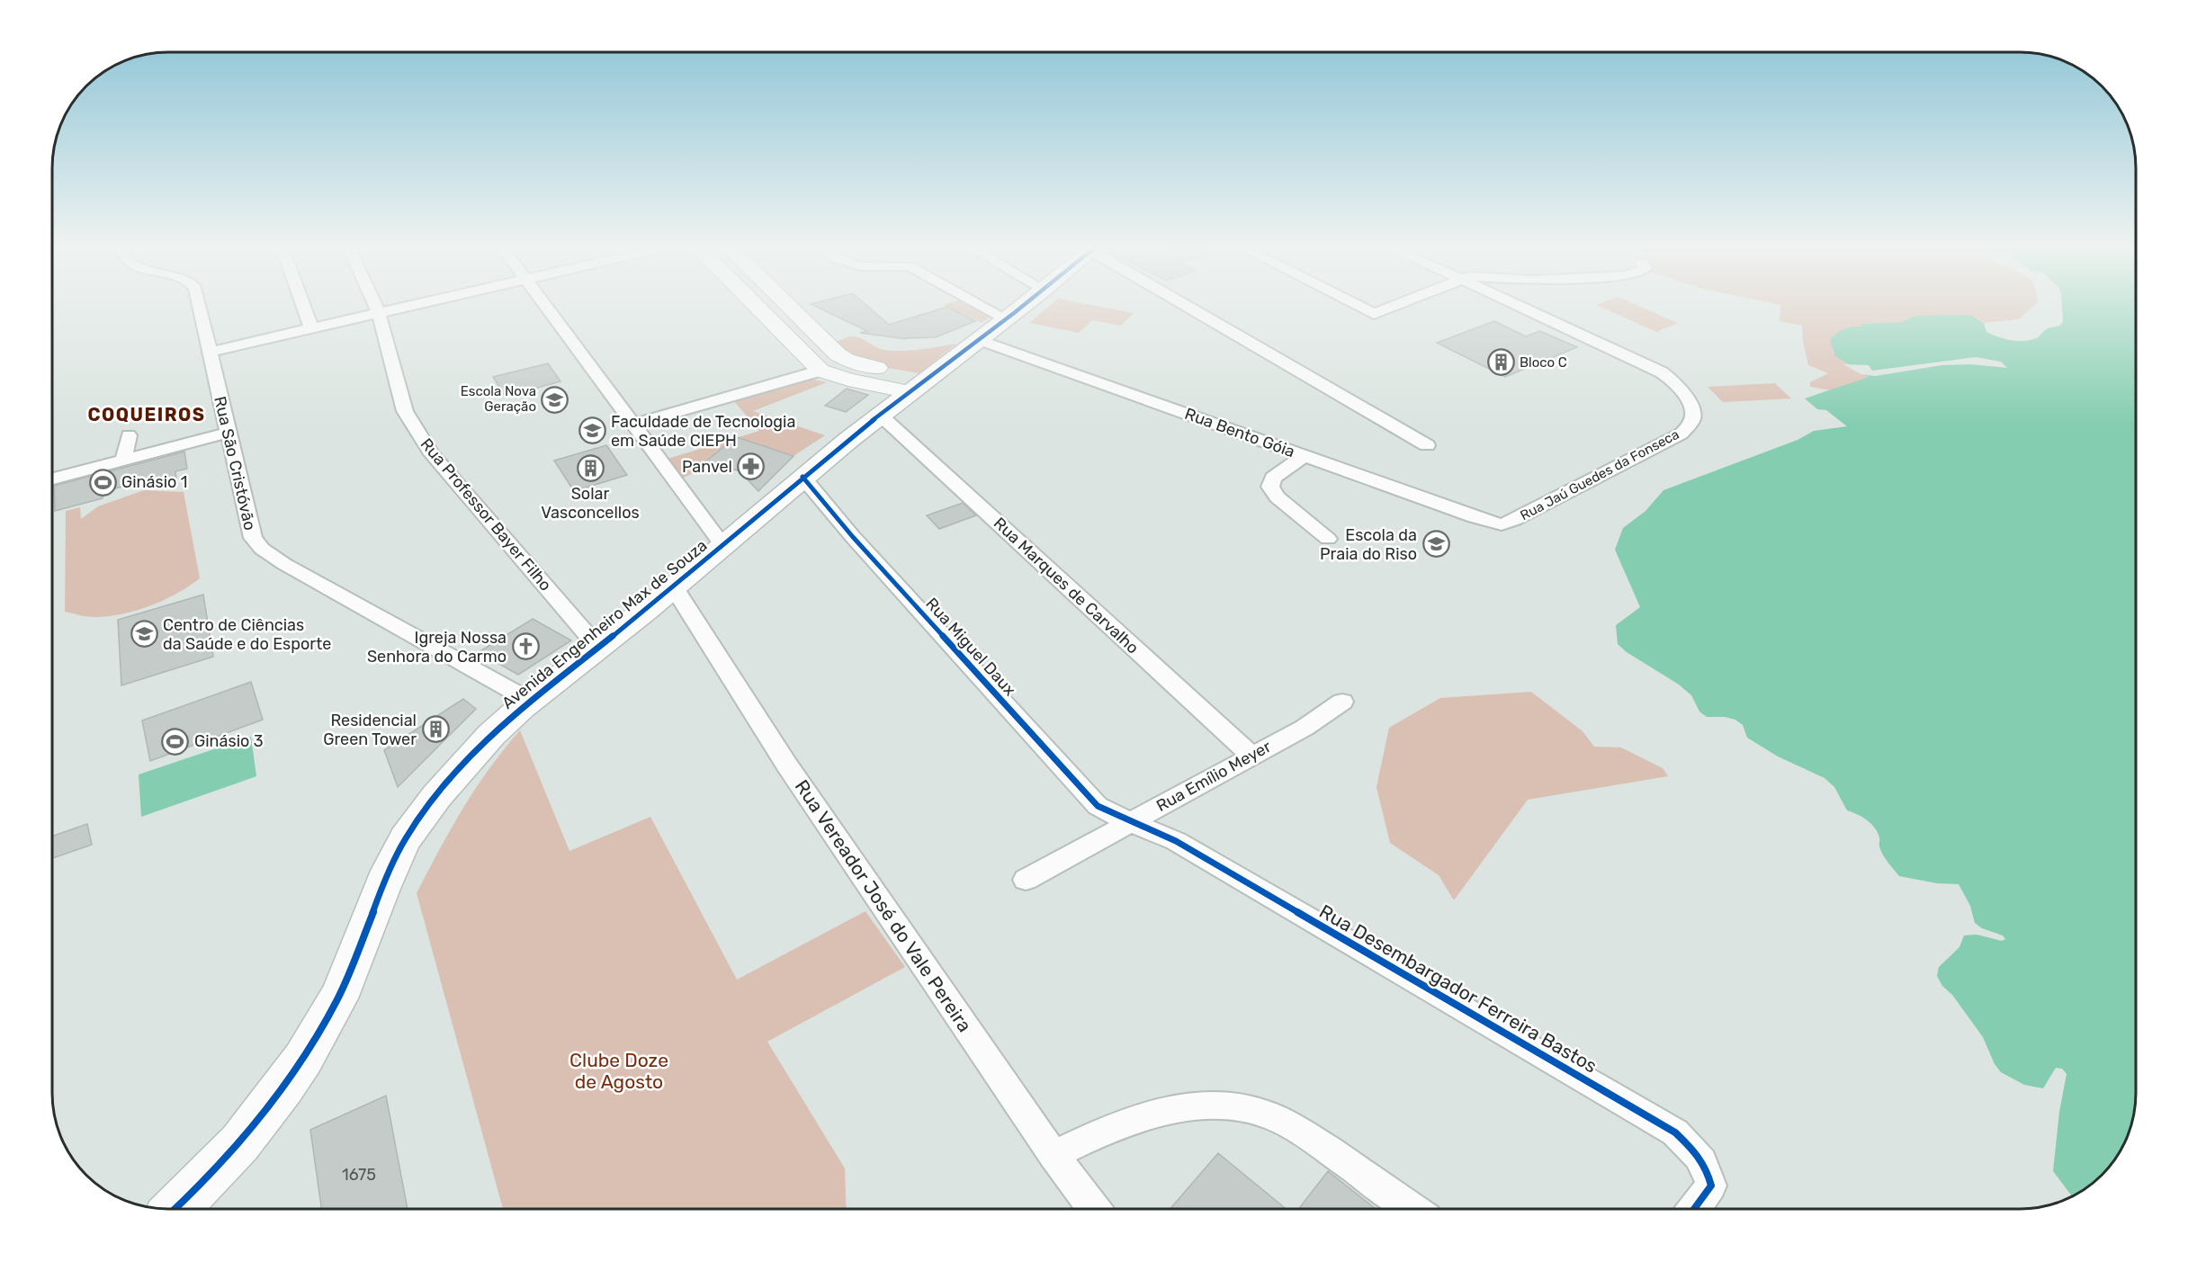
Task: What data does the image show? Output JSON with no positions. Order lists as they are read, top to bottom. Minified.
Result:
{"streets":{"main road":["Avenida Engenheiro Max de Souza"],"street":["Rua Bento Góia","Rua São Cristóvão","Rua Jaú Guedes da Fonseca","Rua Professor Bayer Filho","Rua Marques de Carvalho","Rua Miguel Daux","Rua Emílio Meyer","Rua Vereador José do Vale Pereira","Rua Desembargador Ferreira Bastos"]},"crossings":[["Rua Bento Góia","Rua Jaú Guedes da Fonseca"],["Rua Bento Góia","Avenida Engenheiro Max de Souza"],["Rua São Cristóvão","Avenida Engenheiro Max de Souza"],["Rua Professor Bayer Filho","Avenida Engenheiro Max de Souza"],["Rua Marques de Carvalho","Avenida Engenheiro Max de Souza"],["Rua Marques de Carvalho","Rua Emílio Meyer"],["Avenida Engenheiro Max de Souza","Rua Miguel Daux"],["Avenida Engenheiro Max de Souza","Rua Vereador José do Vale Pereira"],["Rua Miguel Daux","Rua Emílio Meyer"],["Rua Miguel Daux","Rua Desembargador Ferreira Bastos"],["Rua Emílio Meyer","Rua Desembargador Ferreira Bastos"]],"districts":["COQUEIROS"],"parks":["Clube Doze de Agosto"],"places":{"building":["Bloco C","Solar Vasconcellos","Residencial Green Tower"],"school or university":["Escola Nova Geração","Faculdade de Tecnologia em Saúde CIEPH","Escola da Praia do Riso","Centro de Ciências da Saúde e do Esporte"],"pharmacy":["Panvel"],"sports":["Ginásio 1","Ginásio 3"],"church":["Igreja Nossa Senhora do Carmo"]},"house_numbers":["1675"]}
